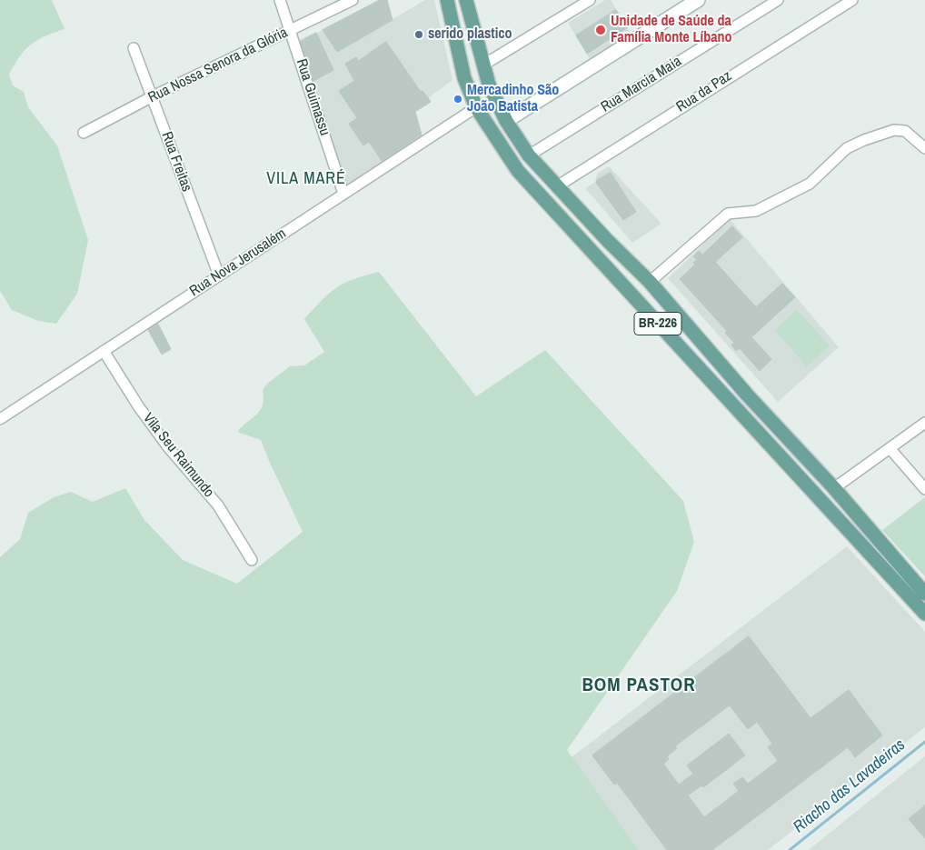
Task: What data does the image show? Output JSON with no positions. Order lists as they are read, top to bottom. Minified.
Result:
{"streets":{"main road":["BR-226"],"street":["Rua Nossa Senora da Glória","Rua Marcia Maia","Rua da Paz","Rua Guimassu","Rua Freitas","Rua Nova Jerusalém","Vila Seu Raimundo"]},"crossings":[["Rua Nossa Senora da Glória","Rua Guimassu"],["Rua Nossa Senora da Glória","Rua Freitas"],["Rua Marcia Maia","BR-226"],["Rua da Paz","BR-226"],["Rua Guimassu","Rua Nova Jerusalém"],["Rua Freitas","Rua Nova Jerusalém"],["Rua Nova Jerusalém","BR-226"],["Rua Nova Jerusalém","Vila Seu Raimundo"]],"districts":["VILA MARÉ","BOM PASTOR"],"water":["Riacho das Lavadeiras"],"places":["Unidade de Saúde da Família Monte Líbano","serido plastico","Mercadinho São João Batista"]}
